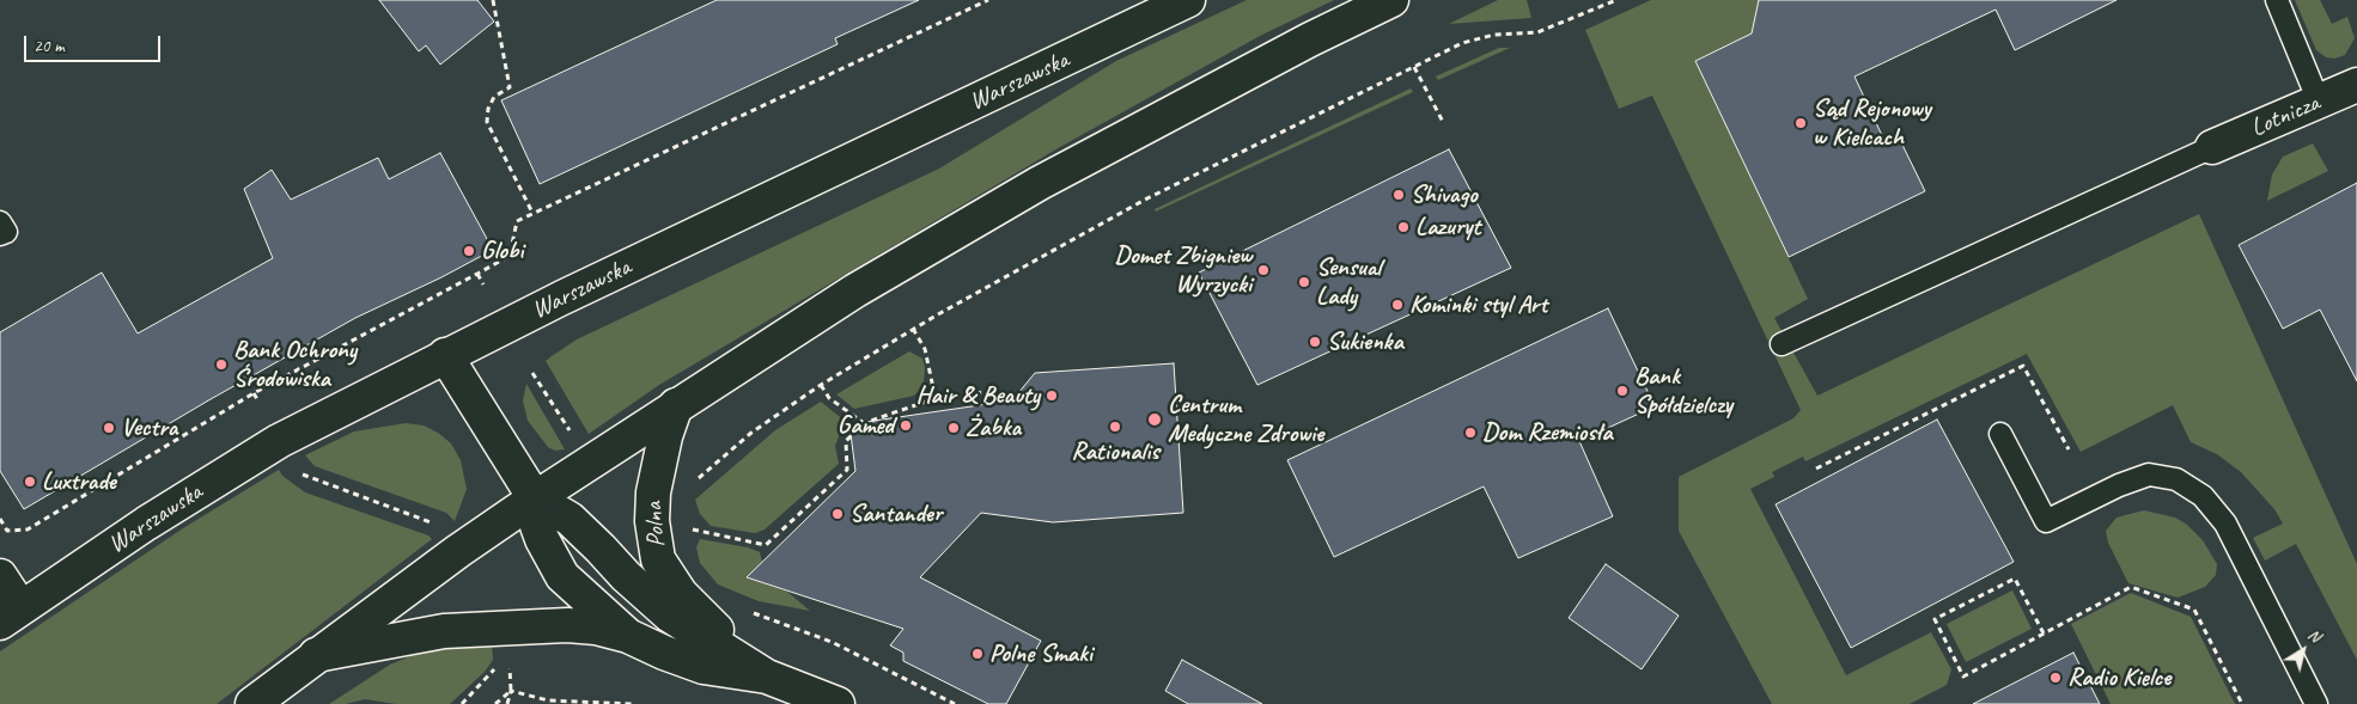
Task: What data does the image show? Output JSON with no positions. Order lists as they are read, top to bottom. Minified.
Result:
{"streets":{"main road":["Warszawska","Lotnicza","Polna"]},"crossings":[["Warszawska","Polna"]],"places":["Sąd Rejonowy w Kielcach","Shivago","Lazuryt","Globi","Domet Zbigniew Wyrzycki","Sensual Lady","Kominki styl Art","Sukienka","Bank Ochrony Środowiska","Bank Spółdzielczy","Hair & Beauty","Centrum Medyczne Zdrowie","Gamed","Rationalis","Vectra","Żabka","Dom Rzemiosła","Luxtrade","Santander","Polne Smaki","Radio Kielce"],"scale_bar":"20 m","north":"top right"}
